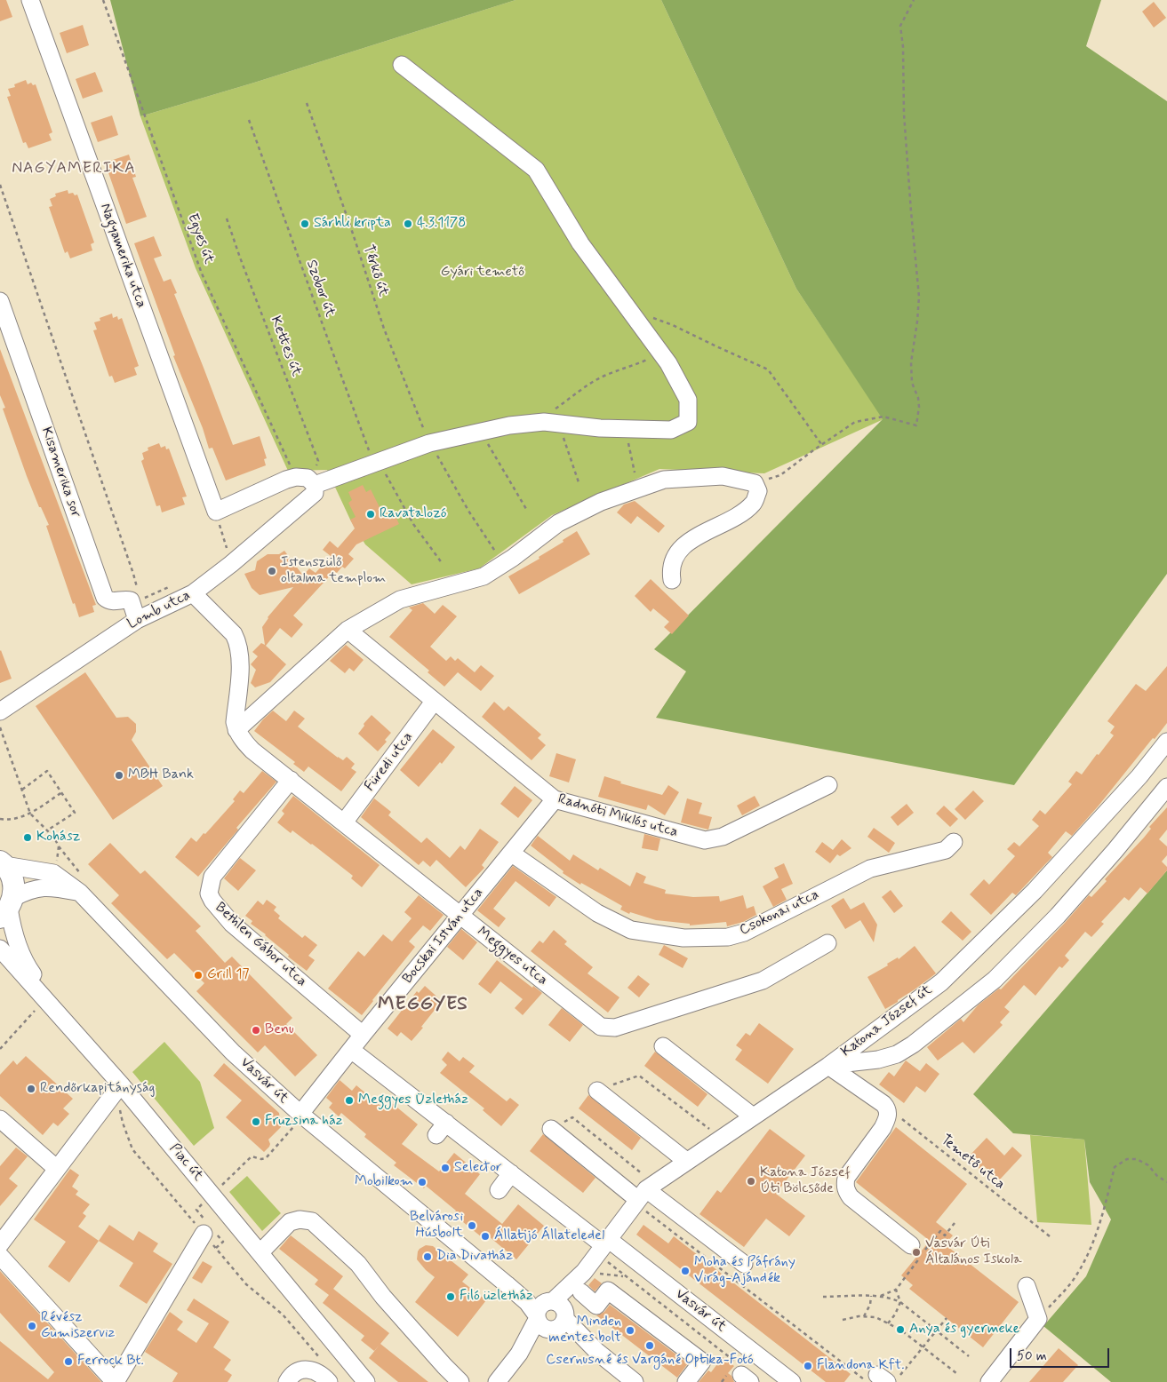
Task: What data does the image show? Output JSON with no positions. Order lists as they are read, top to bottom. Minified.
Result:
{"streets":{"street":["Nagyamerika utca","Kisamerika sor","Lomb utca","Füredi utca","Radnóti Miklós utca","Csokonai utca","Bocskai István utca","Bethlen Gábor utca","Meggyes utca","Katona József út","Vasvár út","Piac út"],"path":["Egyes út","Térkő út","Szobor út","Kettes út","Temető utca"]},"crossings":[["Egyes út","Kettes út"],["Egyes út","Lomb utca"],["Kettes út","Lomb utca"],["Kisamerika sor","Lomb utca"],["Füredi utca","Radnóti Miklós utca"],["Füredi utca","Meggyes utca"],["Radnóti Miklós utca","Bocskai István utca"],["Csokonai utca","Bocskai István utca"],["Bocskai István utca","Bethlen Gábor utca"],["Bocskai István utca","Meggyes utca"],["Bocskai István utca","Vasvár út"],["Bethlen Gábor utca","Meggyes utca"],["Katona József út","Vasvár út"]],"districts":["NAGYAMERIKA","MEGGYES"],"parks":["Gyári temető"],"places":["Sárhli kripta","4.3.1178","Ravatalozó","Istenszülő oltalma templom","MBH Bank","Kohász","Grill 17","Benu","Rendőrkapitányság","Meggyes Üzletház","Fruzsina ház","Selector","Katona József Úti Bölcsőde","Mobilkom","Belvárosi Húsbolt","Állatijó Állateledel","Vasvár Úti Általános Iskola","Dia Divatház","Moha és Páfrány Virág-Ajándék","Filó üzletház","Révész Gumiszerviz","Anya és gyermeke","Minden mentes bolt","Csernusné és Vargáné Optika-Fotó","Ferrock Bt.","Flandona Kft."],"scale_bar":"50 m"}
